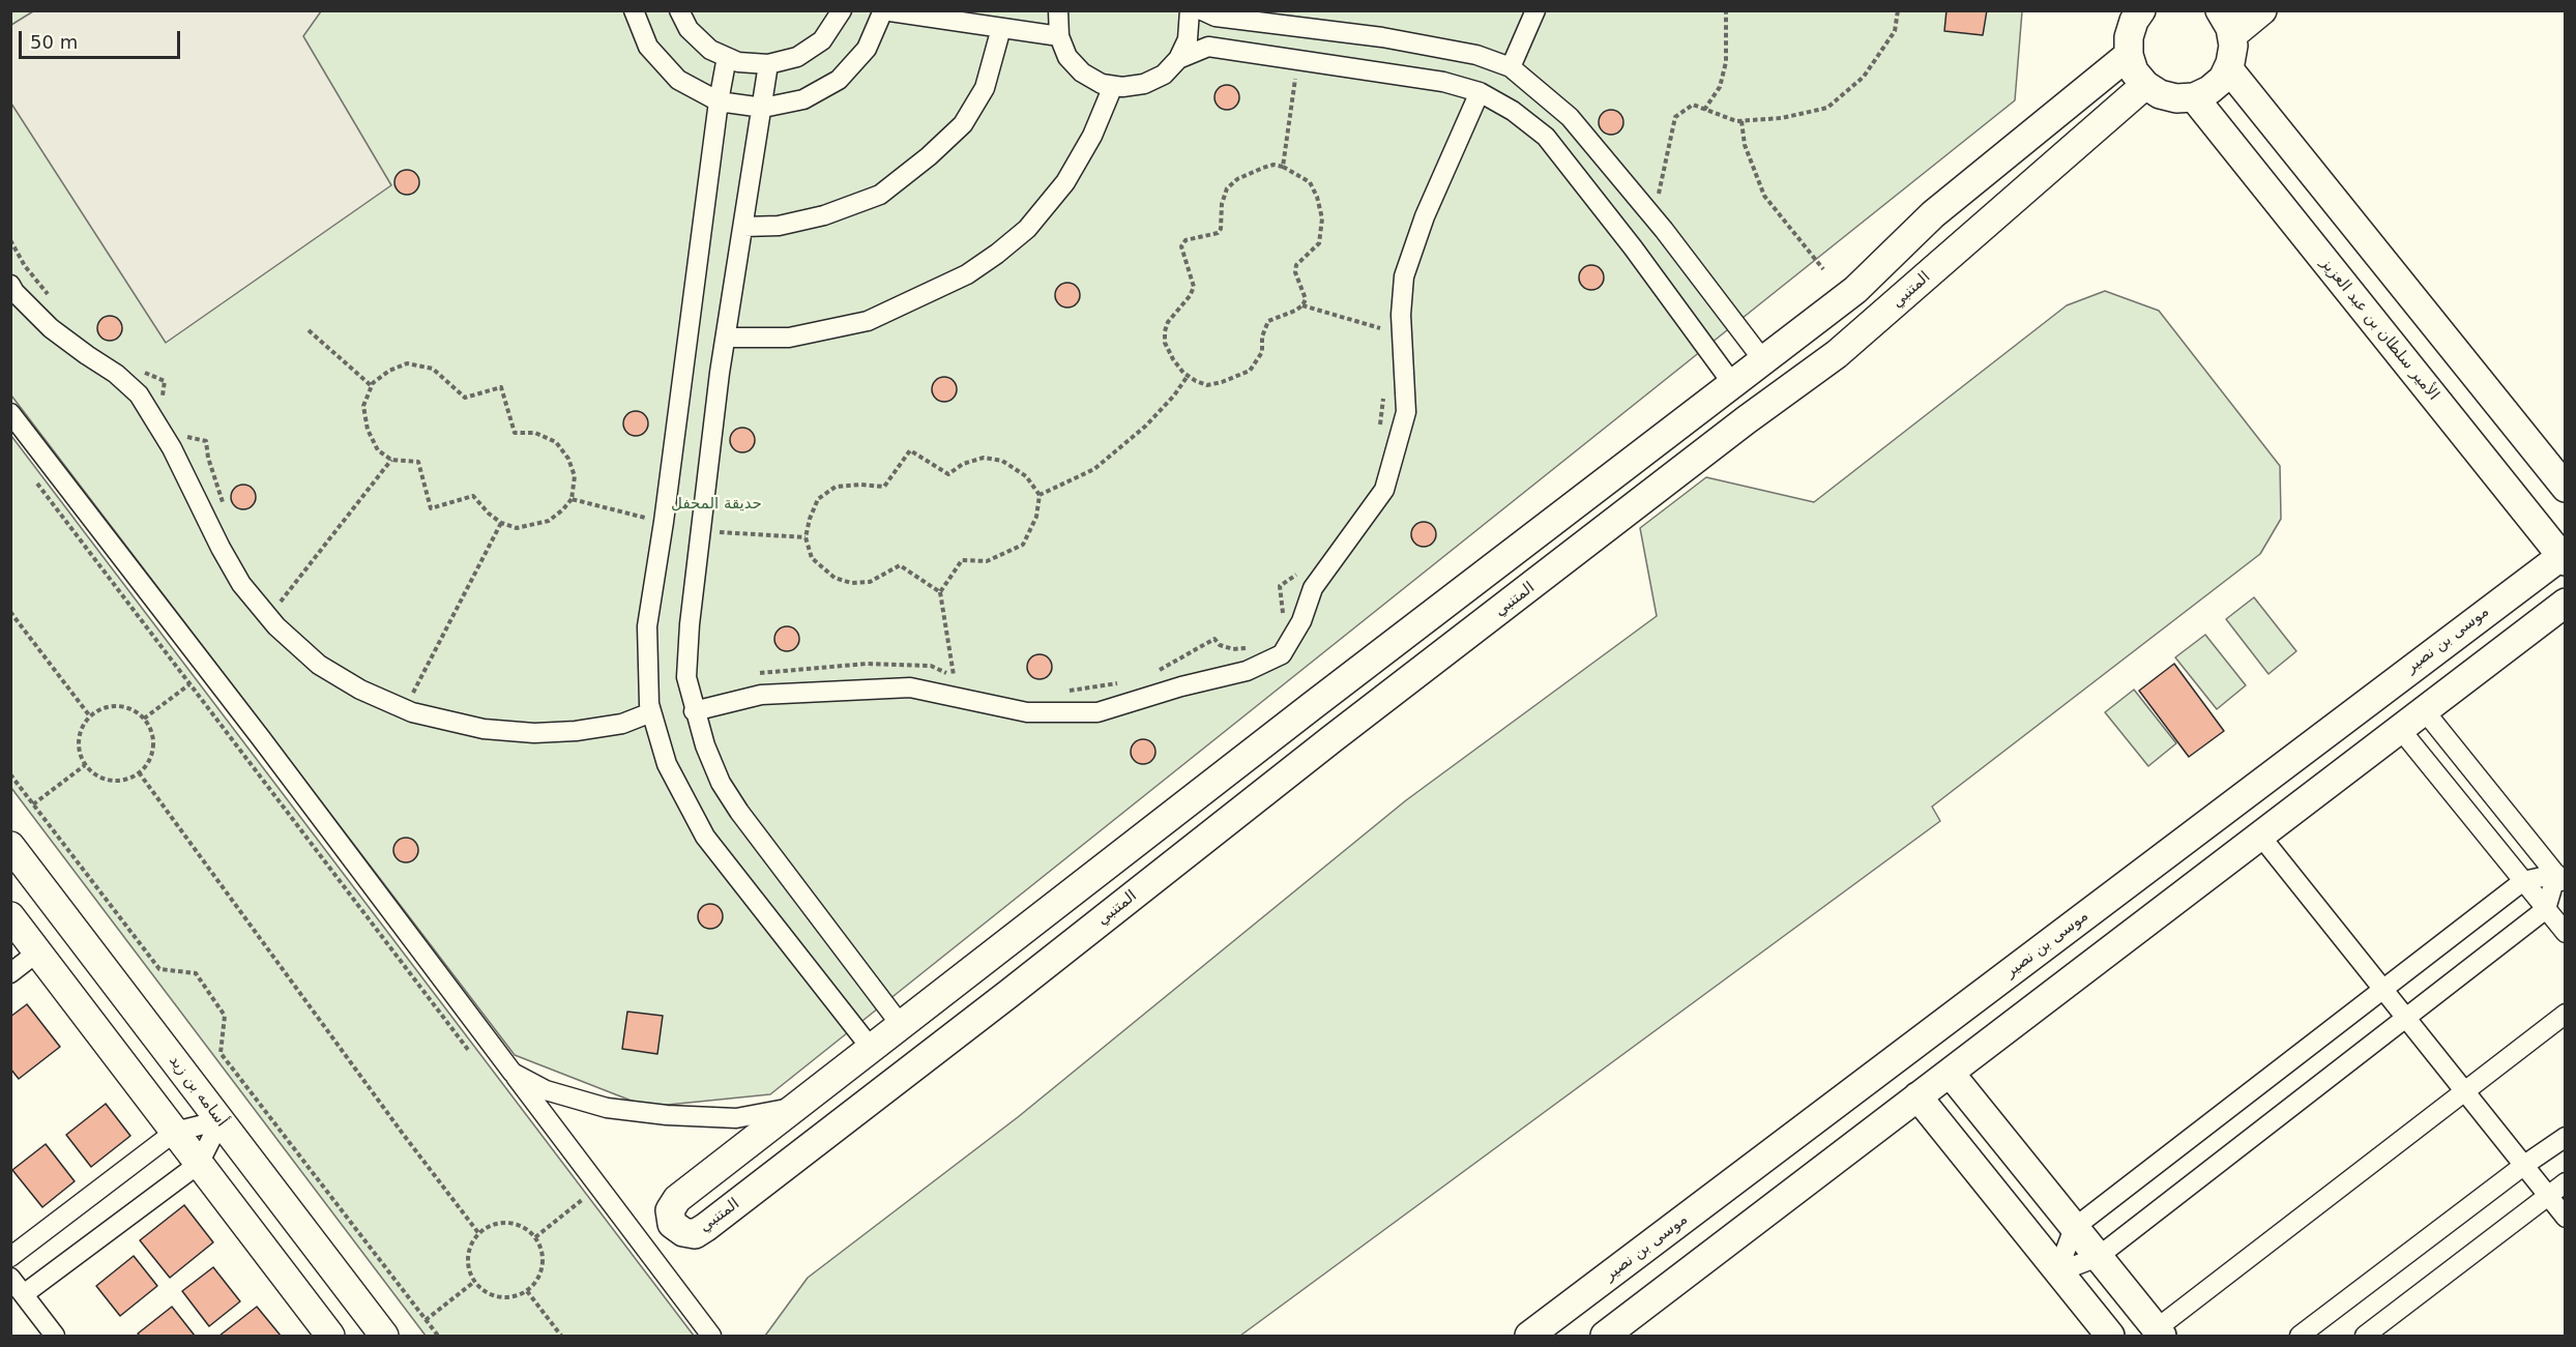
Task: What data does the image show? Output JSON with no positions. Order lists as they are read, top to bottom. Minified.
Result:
{"streets":{"street":["المتنبي","الأمير سلطان بن عبد العزيز","موسى بن نصير","أسامه بن زيد"]},"crossings":[["الأمير سلطان بن عبد العزيز","موسى بن نصير"]],"parks":["حديقة المحفل"],"scale_bar":"50 m"}
